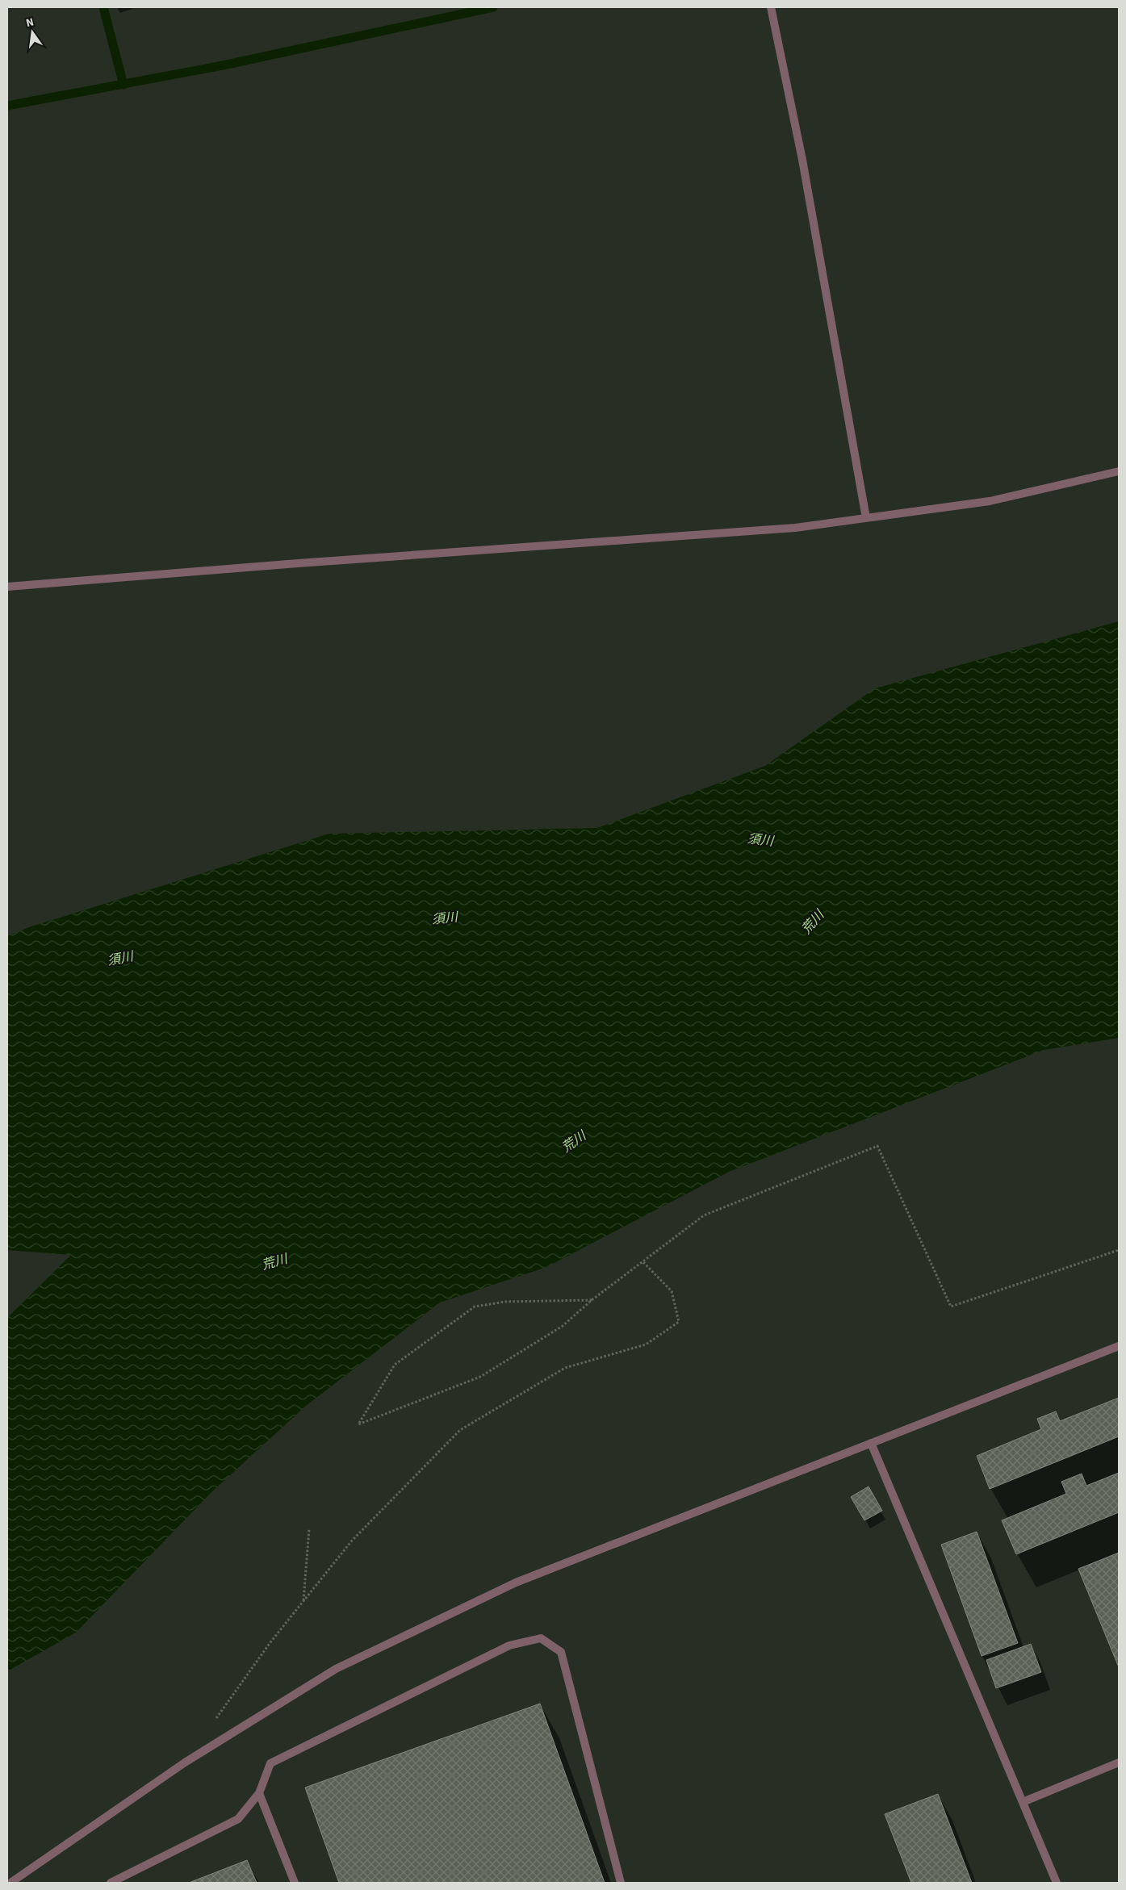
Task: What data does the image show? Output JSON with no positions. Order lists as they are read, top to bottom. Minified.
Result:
{"water":["須川","荒川"],"north":"top"}
